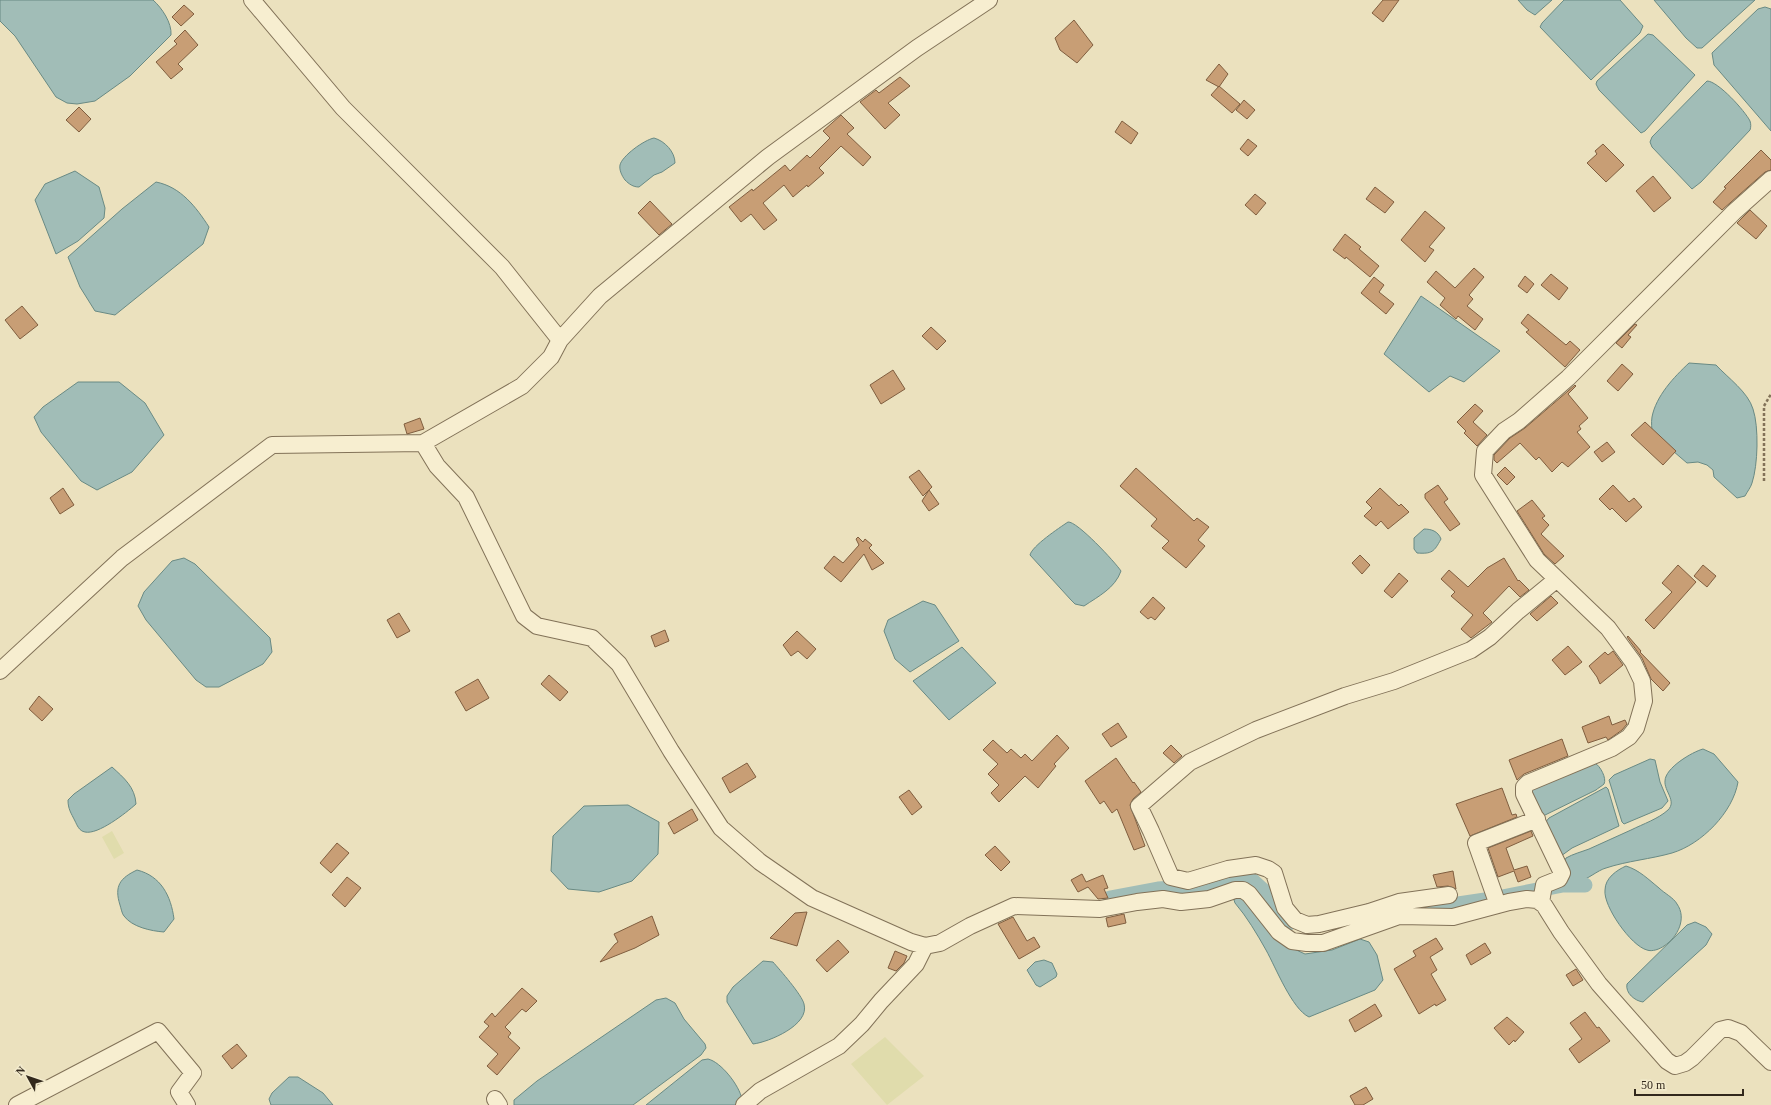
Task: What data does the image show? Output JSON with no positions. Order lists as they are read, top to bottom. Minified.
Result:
{"scale_bar":"50 m","north":"top left"}
